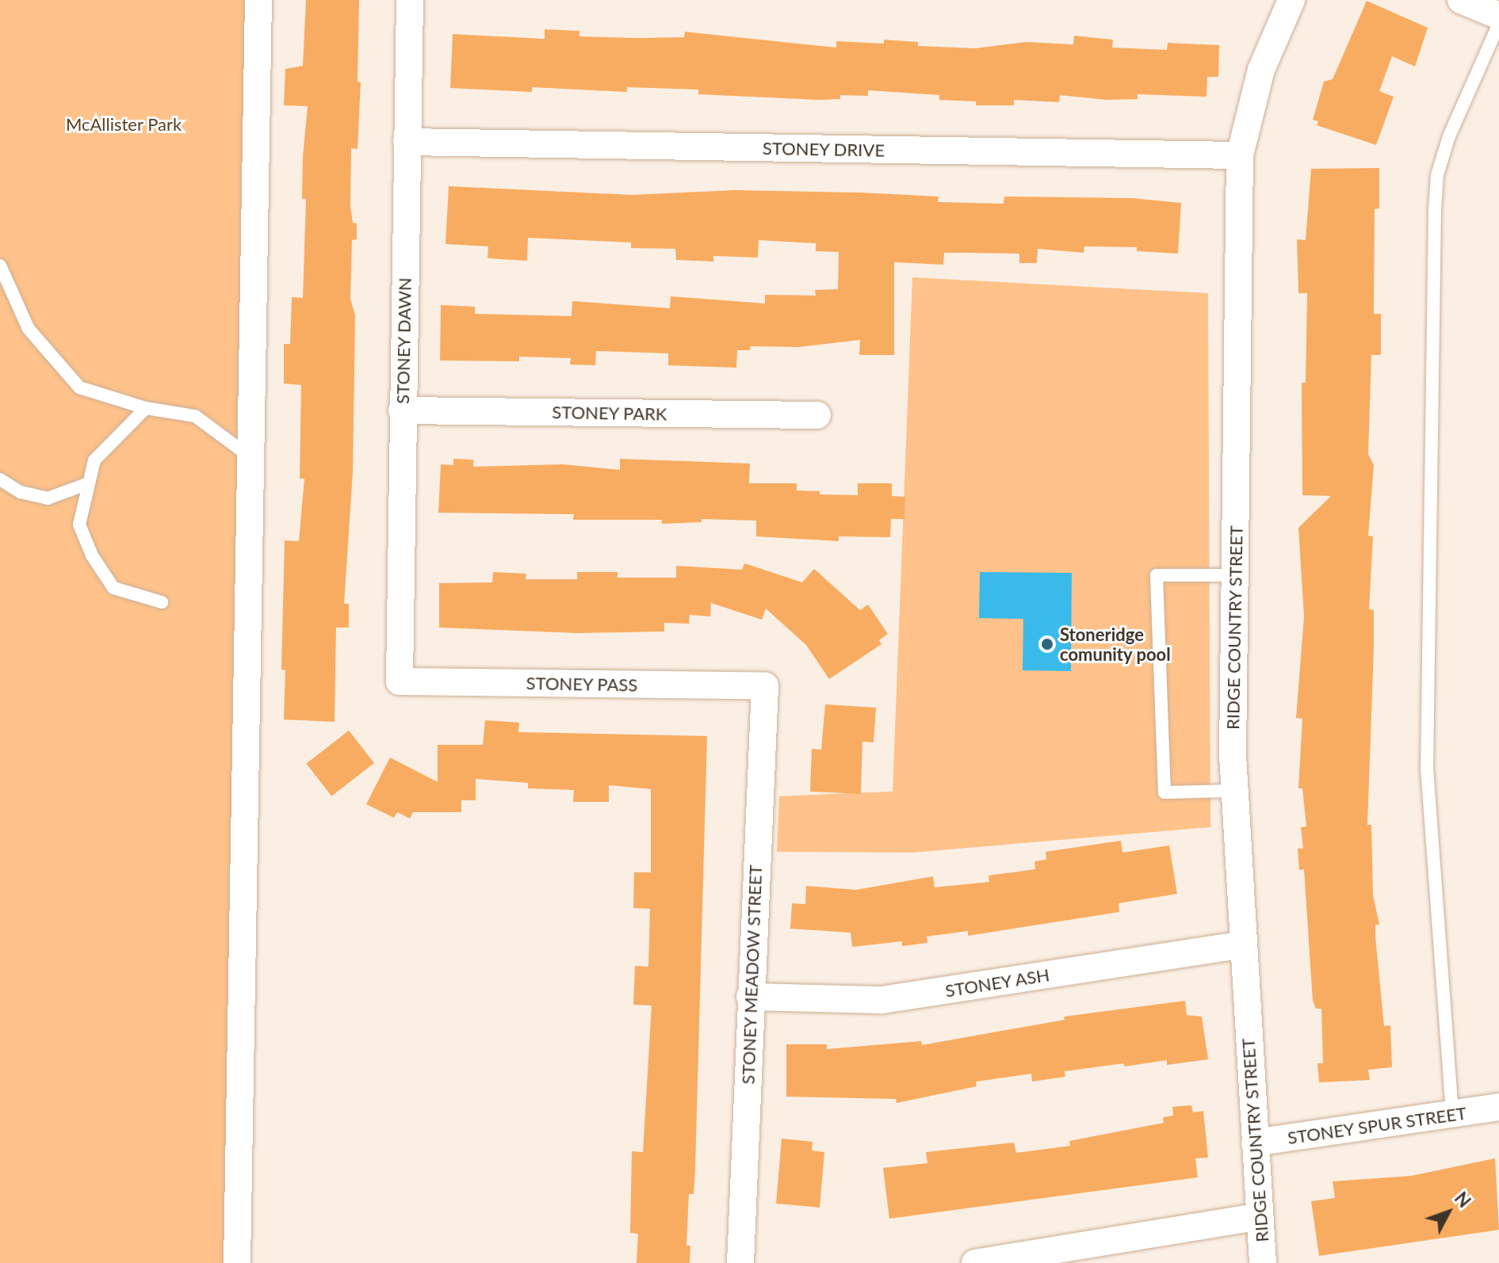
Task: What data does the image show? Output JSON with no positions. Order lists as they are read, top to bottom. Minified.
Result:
{"streets":{"street":["STONEY DRIVE","STONEY DAWN","STONEY PARK","RIDGE COUNTRY STREET","STONEY PASS","STONEY MEADOW STREET","STONEY ASH","STONEY SPUR STREET"]},"crossings":[["STONEY DRIVE","STONEY DAWN"],["STONEY DRIVE","RIDGE COUNTRY STREET"],["STONEY DAWN","STONEY PARK"],["STONEY DAWN","STONEY PASS"],["RIDGE COUNTRY STREET","STONEY ASH"],["RIDGE COUNTRY STREET","STONEY SPUR STREET"],["STONEY PASS","STONEY MEADOW STREET"],["STONEY MEADOW STREET","STONEY ASH"]],"parks":["McAllister Park"],"places":["Stoneridge comunity pool"],"north":"top right"}
